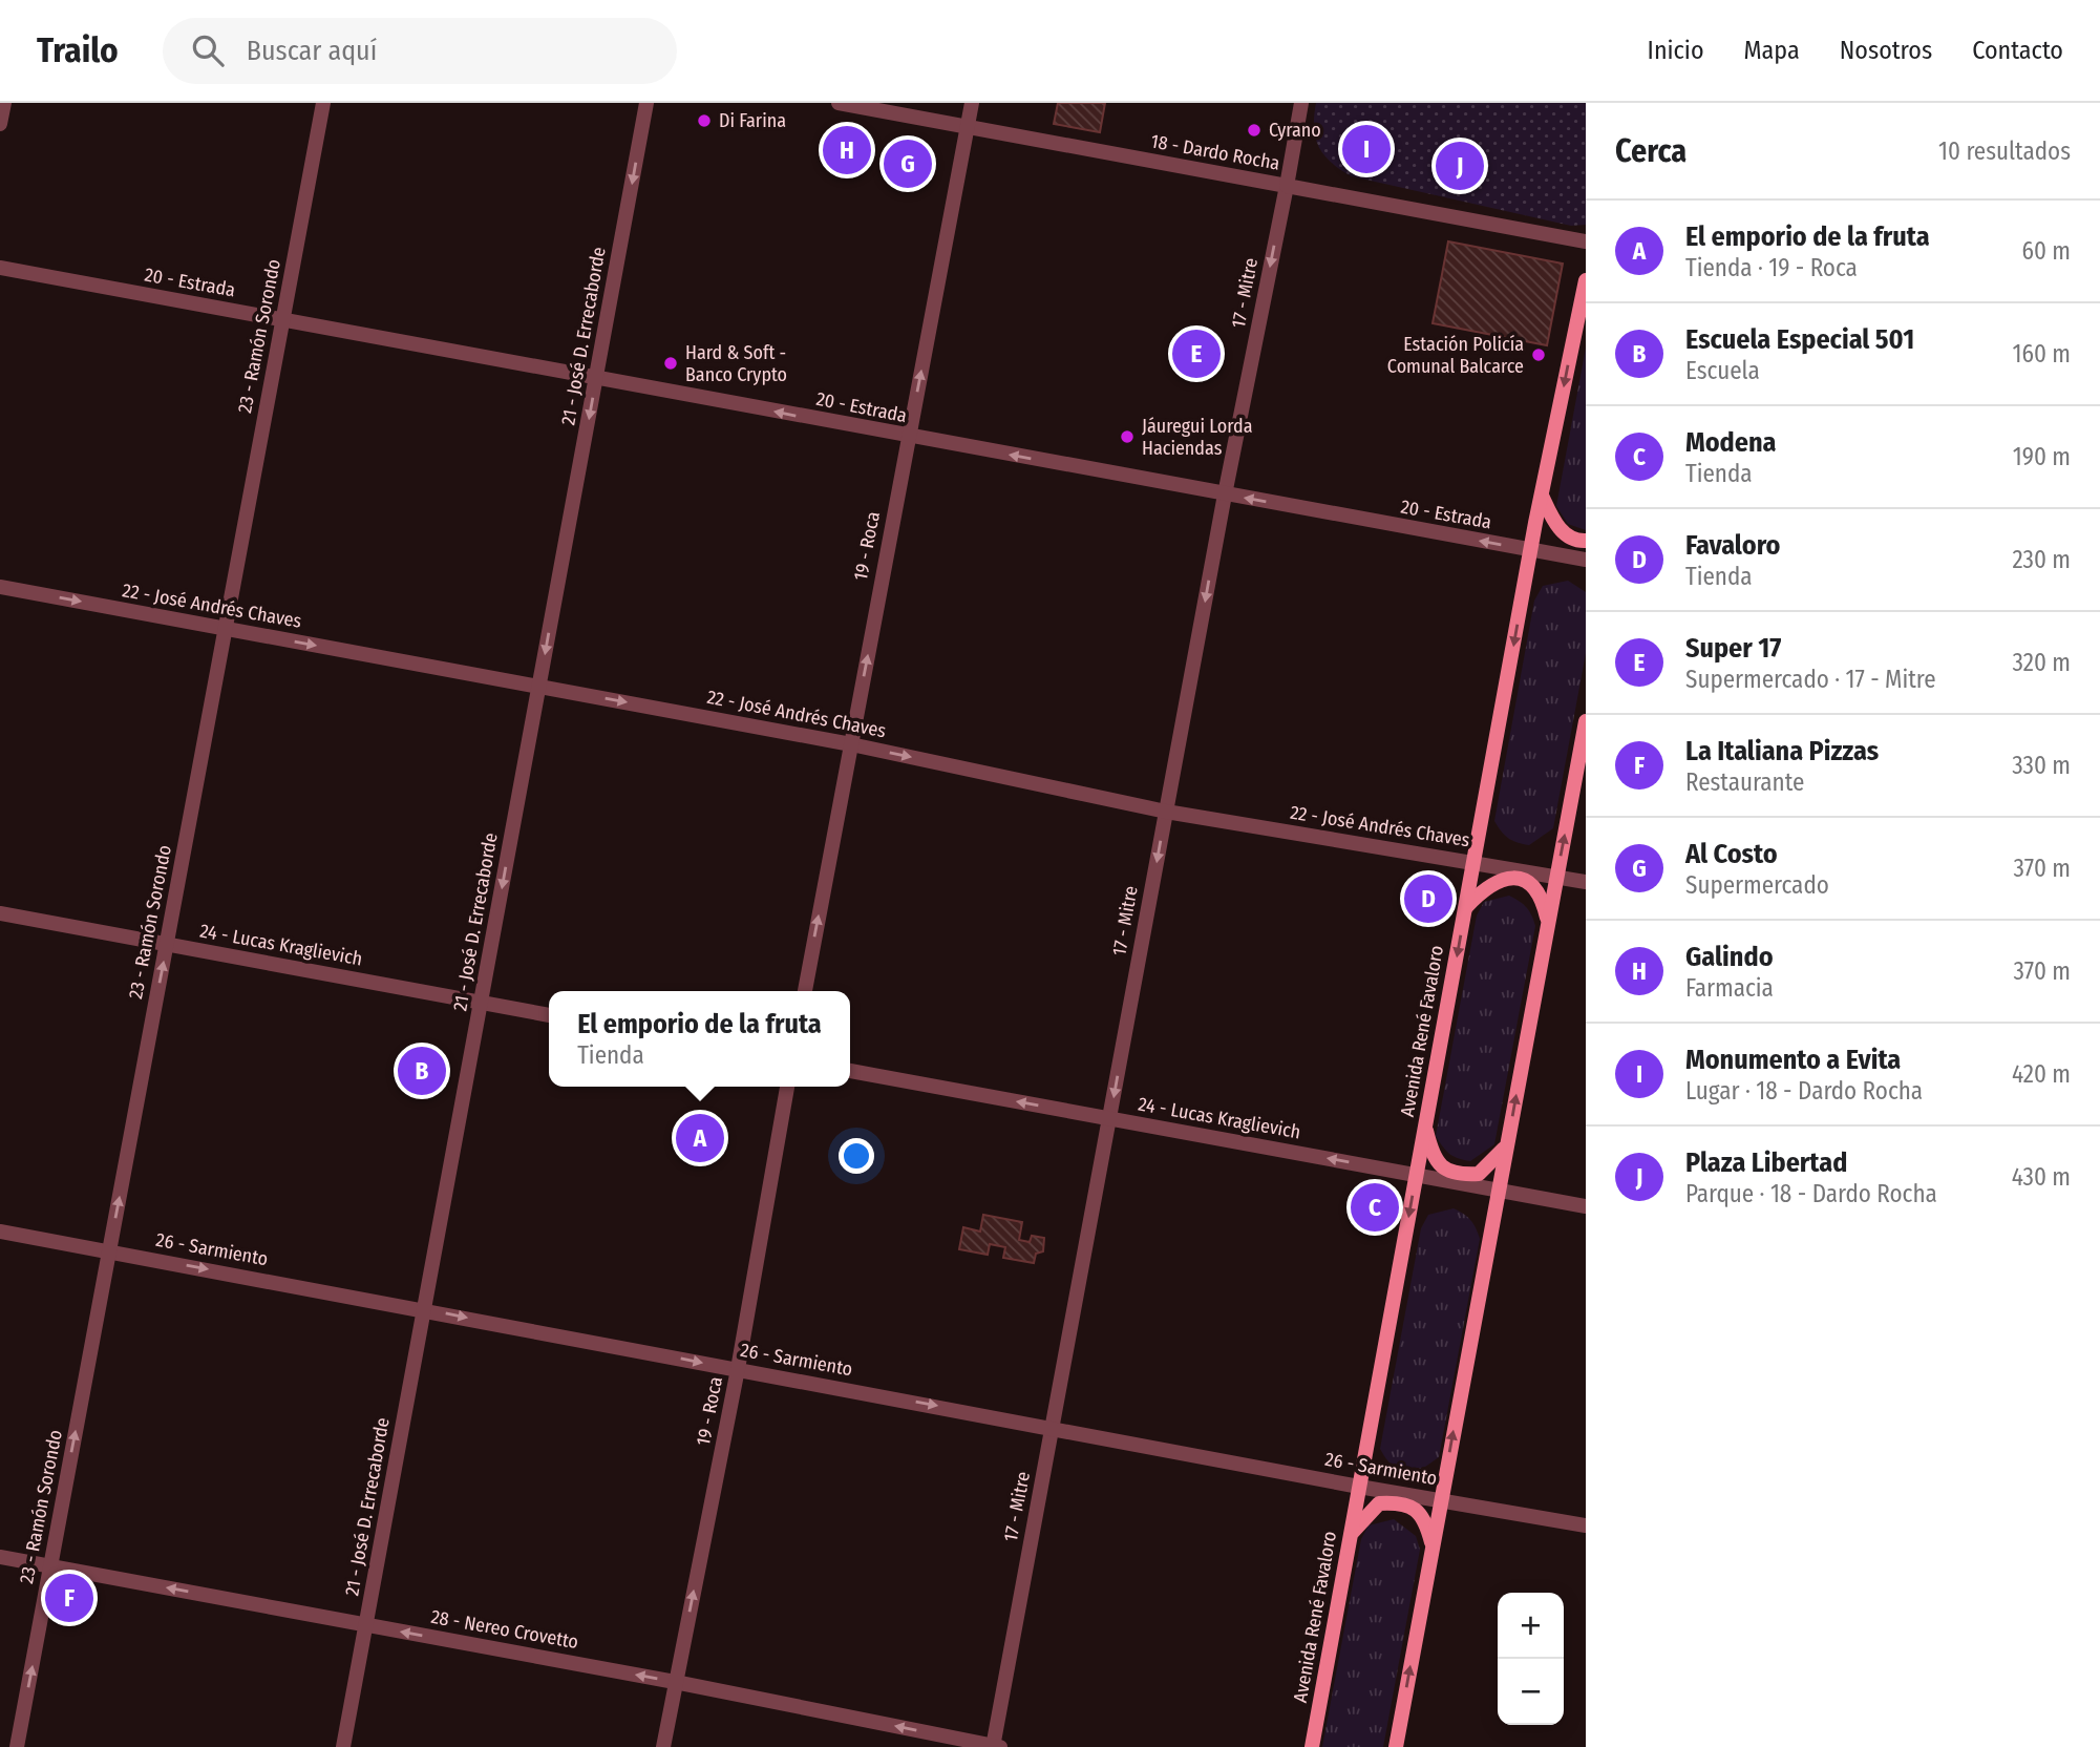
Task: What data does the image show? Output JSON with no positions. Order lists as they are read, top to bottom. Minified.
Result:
{"streets":{"main road":["Avenida René Favaloro"],"street":["18 - Dardo Rocha","20 - Estrada","17 - Mitre","23 - Ramón Sorondo","21 - José D. Errecaborde","19 - Roca","22 - José Andrés Chaves","24 - Lucas Kraglievich","26 - Sarmiento","28 - Nereo Crovetto"]},"crossings":[["18 - Dardo Rocha","17 - Mitre"],["18 - Dardo Rocha","19 - Roca"],["20 - Estrada","17 - Mitre"],["20 - Estrada","23 - Ramón Sorondo"],["20 - Estrada","21 - José D. Errecaborde"],["20 - Estrada","19 - Roca"],["20 - Estrada","Avenida René Favaloro"],["17 - Mitre","22 - José Andrés Chaves"],["17 - Mitre","24 - Lucas Kraglievich"],["17 - Mitre","26 - Sarmiento"],["17 - Mitre","28 - Nereo Crovetto"],["23 - Ramón Sorondo","22 - José Andrés Chaves"],["23 - Ramón Sorondo","24 - Lucas Kraglievich"],["23 - Ramón Sorondo","26 - Sarmiento"],["23 - Ramón Sorondo","28 - Nereo Crovetto"],["21 - José D. Errecaborde","22 - José Andrés Chaves"],["21 - José D. Errecaborde","24 - Lucas Kraglievich"],["21 - José D. Errecaborde","26 - Sarmiento"],["21 - José D. Errecaborde","28 - Nereo Crovetto"],["19 - Roca","22 - José Andrés Chaves"],["19 - Roca","26 - Sarmiento"],["19 - Roca","28 - Nereo Crovetto"],["22 - José Andrés Chaves","Avenida René Favaloro"],["24 - Lucas Kraglievich","Avenida René Favaloro"],["Avenida René Favaloro","26 - Sarmiento"]],"one_way":["20 - Estrada","17 - Mitre","23 - Ramón Sorondo","21 - José D. Errecaborde","19 - Roca","22 - José Andrés Chaves","24 - Lucas Kraglievich","26 - Sarmiento","28 - Nereo Crovetto"],"places":["Di Farina","Cyrano","Estación Policía Comunal Balcarce","Hard & Soft - Banco Crypto","Jáuregui Lorda Haciendas"],"page":{"header":"Trailo","search":"Buscar aquí","nav":["Inicio","Mapa","Nosotros","Contacto"],"heading":["Cerca","10 resultados"],"pins":["I","H","G","J","E","D","B","A","C","F"],"list":[{"mark":"A","name":"El emporio de la fruta","note":"Tienda · 19 - Roca","value":"60 m"},{"mark":"B","name":"Escuela Especial 501","note":"Escuela","value":"160 m"},{"mark":"C","name":"Modena","note":"Tienda","value":"190 m"},{"mark":"D","name":"Favaloro","note":"Tienda","value":"230 m"},{"mark":"E","name":"Super 17","note":"Supermercado · 17 - Mitre","value":"320 m"},{"mark":"F","name":"La Italiana Pizzas","note":"Restaurante","value":"330 m"},{"mark":"G","name":"Al Costo","note":"Supermercado","value":"370 m"},{"mark":"H","name":"Galindo","note":"Farmacia","value":"370 m"},{"mark":"I","name":"Monumento a Evita","note":"Lugar · 18 - Dardo Rocha","value":"420 m"},{"mark":"J","name":"Plaza Libertad","note":"Parque · 18 - Dardo Rocha","value":"430 m"}],"popup":["El emporio de la fruta","Tienda"],"map_buttons":["+","−"]}}
